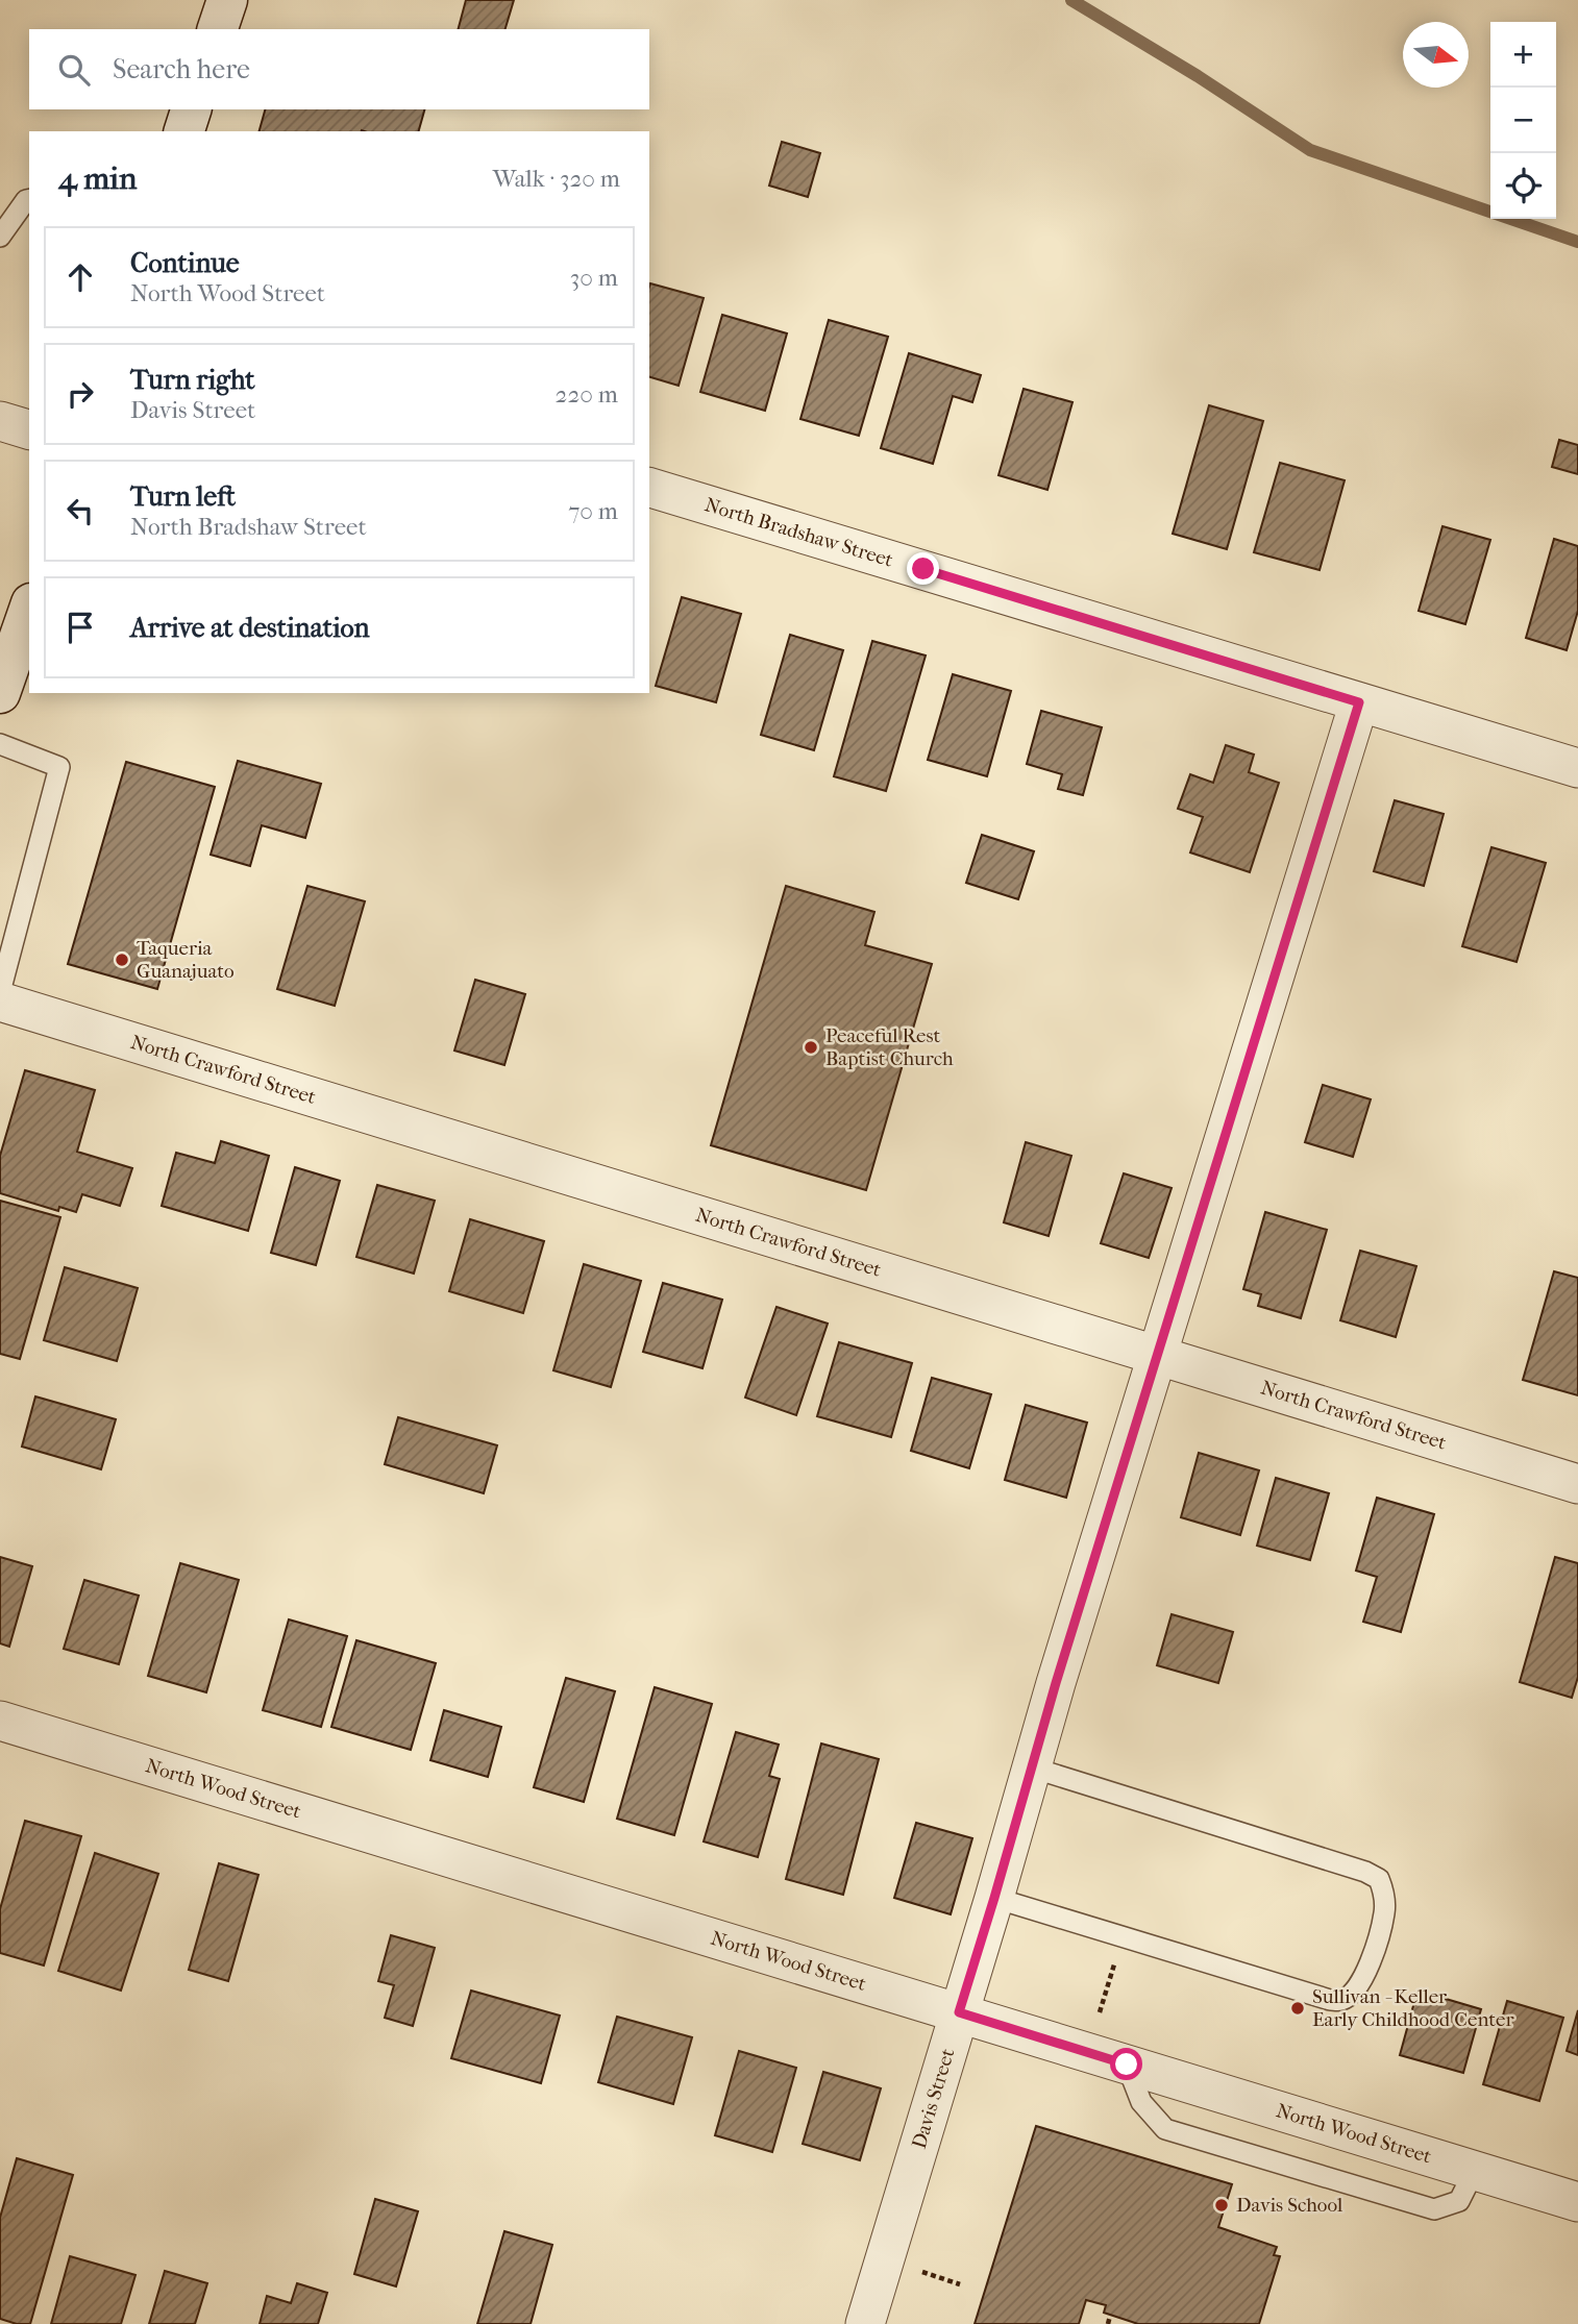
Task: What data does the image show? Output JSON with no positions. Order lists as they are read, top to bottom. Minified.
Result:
{"streets":{"street":["North Bradshaw Street","North Crawford Street","North Wood Street","Davis Street"]},"crossings":[["North Bradshaw Street","Davis Street"],["North Crawford Street","Davis Street"],["North Wood Street","Davis Street"]],"places":["Taqueria Guanajuato","Peaceful Rest Baptist Church","Sullivan - Keller Early Childhood Center","Davis School"],"north":"right","page":{"map_buttons":["+","−"],"search":"Search here","heading":["4 min","Walk · 320 m"],"list":[["Continue","North Wood Street","30 m"],["Turn right","Davis Street","220 m"],["Turn left","North Bradshaw Street","70 m"],"Arrive at destination"]}}
